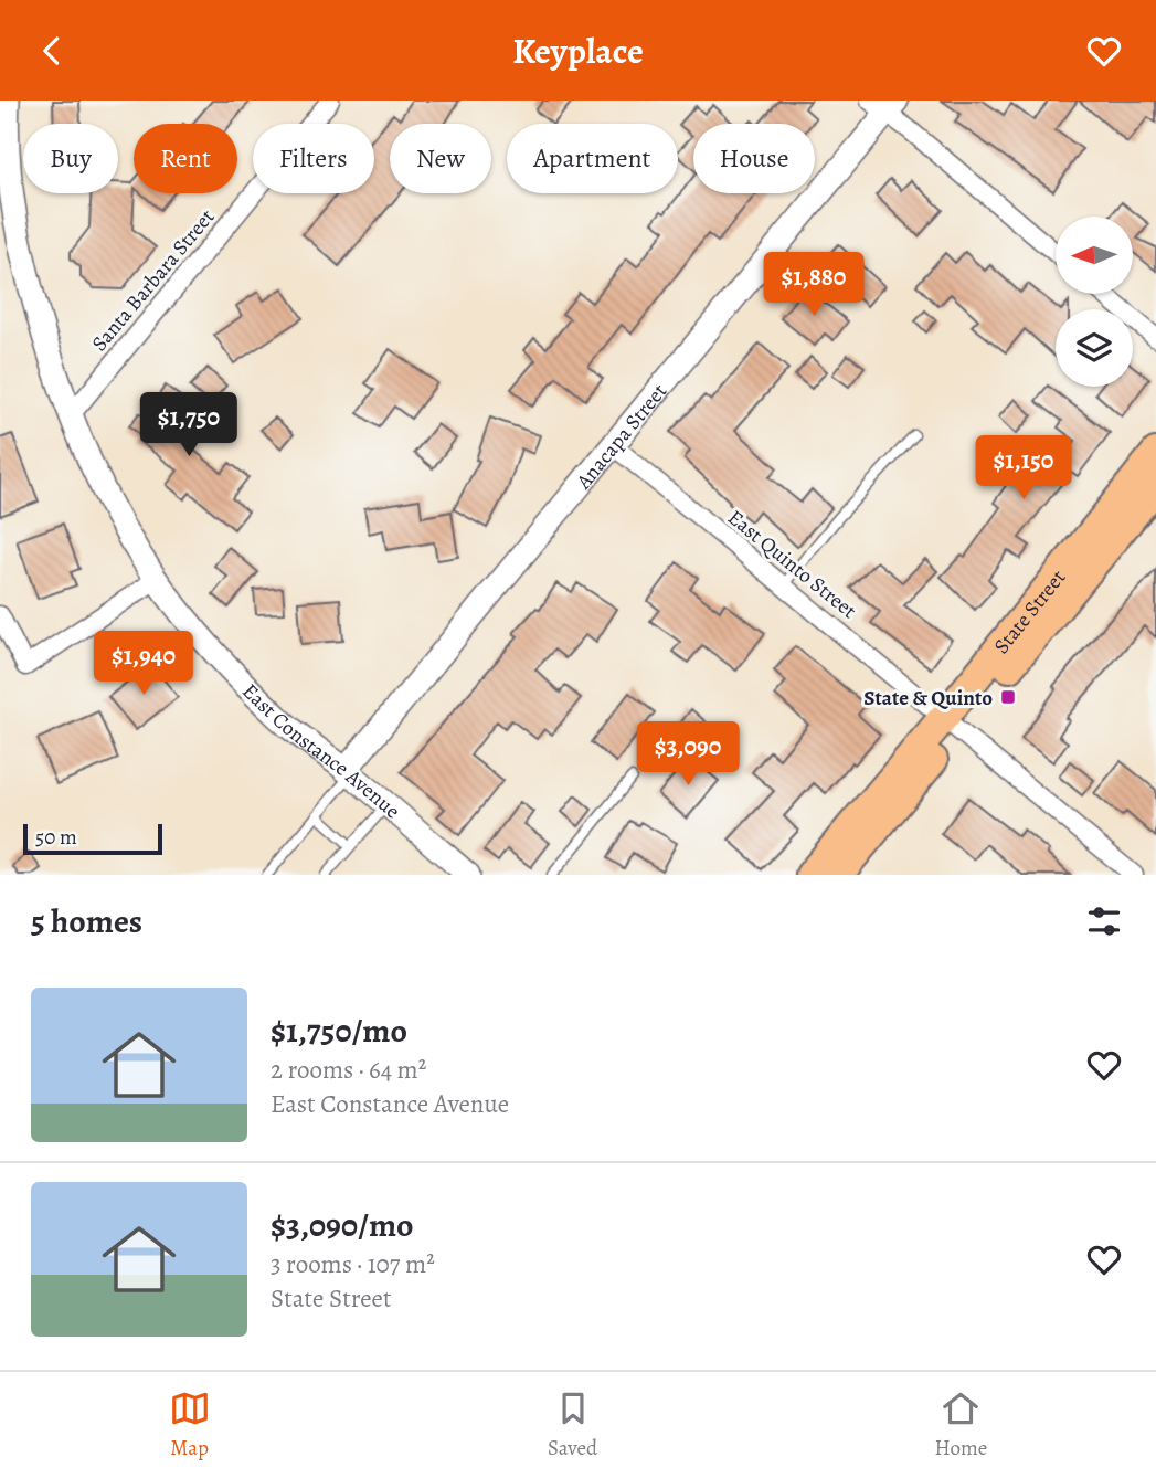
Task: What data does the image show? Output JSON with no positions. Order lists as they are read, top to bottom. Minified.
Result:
{"streets":{"main road":["State Street"],"street":["Santa Barbara Street","Anacapa Street","East Quinto Street","East Constance Avenue"]},"crossings":[["Santa Barbara Street","East Constance Avenue"],["Anacapa Street","East Quinto Street"],["Anacapa Street","East Constance Avenue"],["East Quinto Street","State Street"]],"places":{"transit":["State & Quinto"]},"scale_bar":"50 m","north":"left","page":{"header":"Keyplace","chip":["Buy","Rent","Filters","New","Apartment","House"],"price":["$1,880","$1,750","$1,150","$1,940","$3,090"],"scale":"50 m","heading":"5 homes","list":[{"name":"$1,750/mo","note":"2 rooms · 64 m² · East Constance Avenue"},{"name":"$3,090/mo","note":"3 rooms · 107 m² · State Street"}],"tabs":["Map","Saved","Home"]}}
